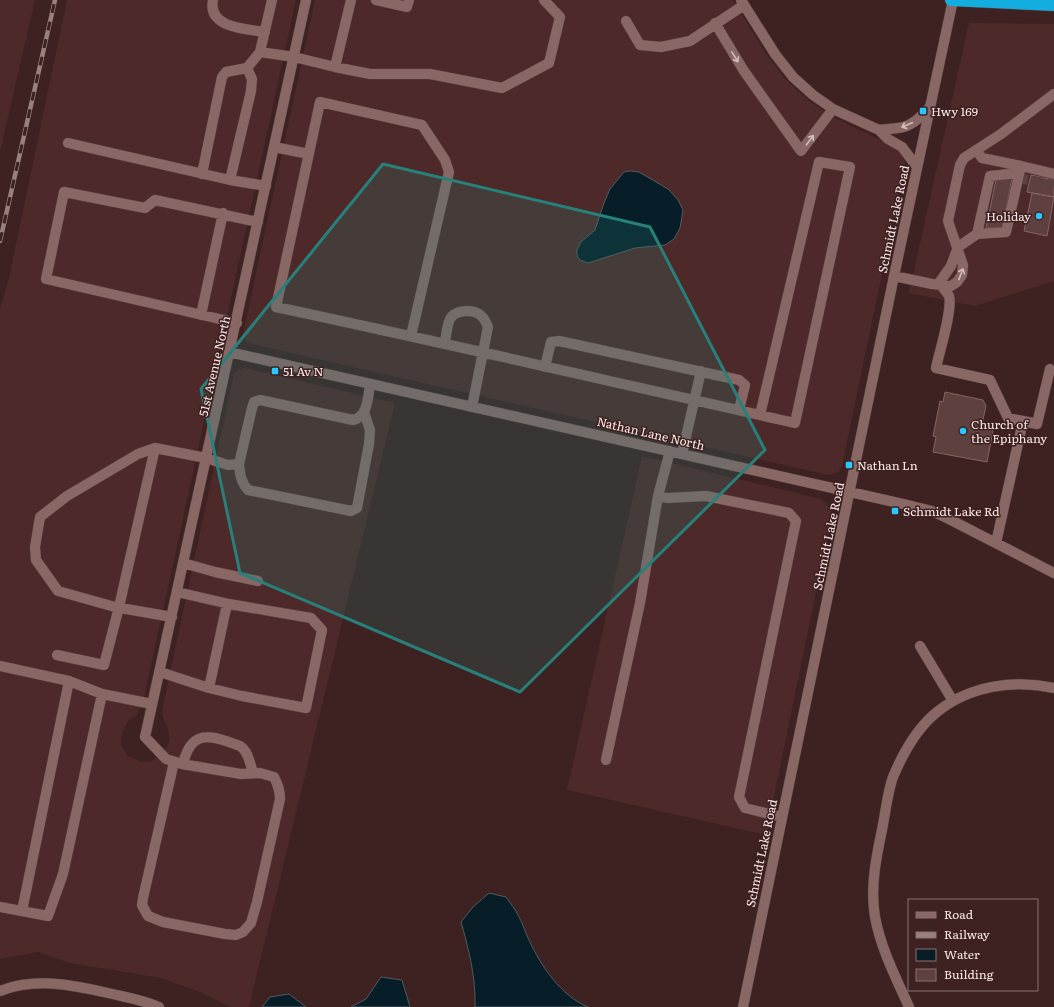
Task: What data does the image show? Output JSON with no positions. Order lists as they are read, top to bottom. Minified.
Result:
{"streets":{"street":["Schmidt Lake Road","51st Avenue North","Nathan Lane North"]},"crossings":[["Schmidt Lake Road","Nathan Lane North"],["51st Avenue North","Nathan Lane North"]],"places":{"transit":["Hwy 169","51 Av N","Nathan Ln","Schmidt Lake Rd"],"other":["Holiday","Church of the Epiphany"]},"legend":["Road","Railway","Water","Building"]}
